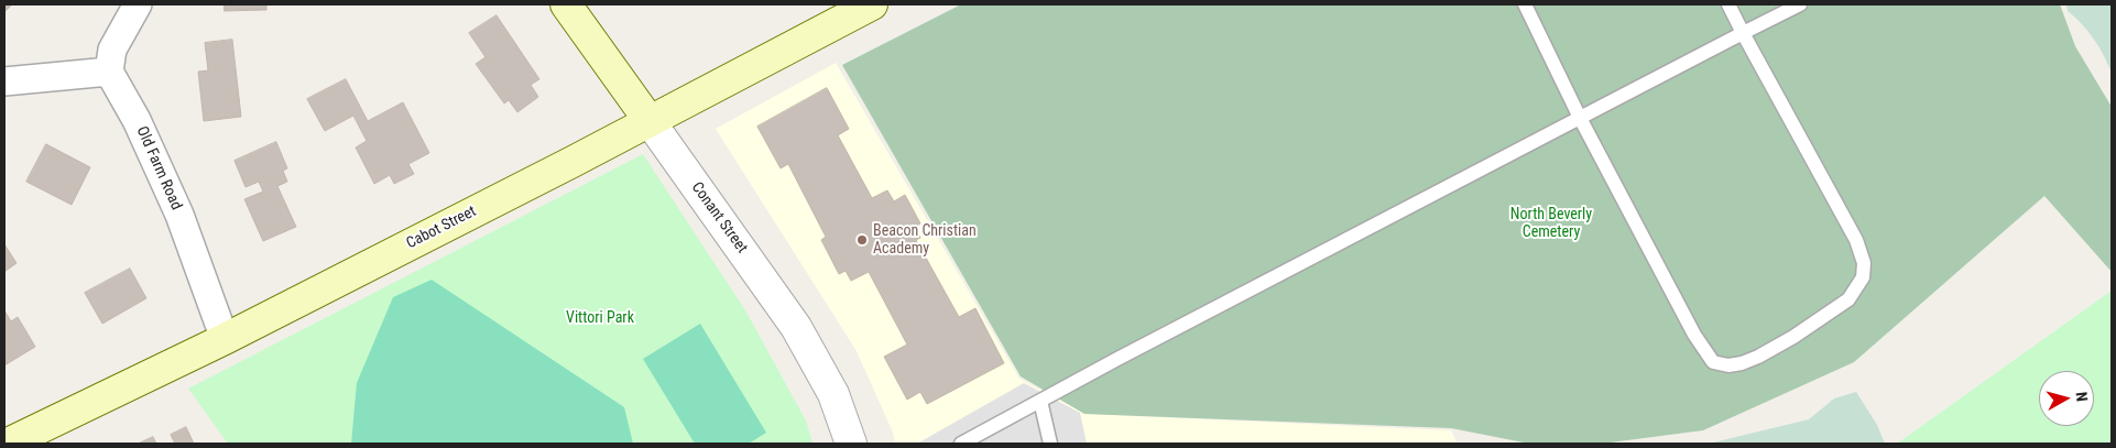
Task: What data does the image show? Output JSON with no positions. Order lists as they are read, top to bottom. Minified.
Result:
{"streets":{"main road":["Conant Street","Cabot Street"],"street":["Old Farm Road"]},"crossings":[["Old Farm Road","Cabot Street"],["Conant Street","Cabot Street"]],"parks":["North Beverly Cemetery","Vittori Park"],"places":["Beacon Christian Academy"],"north":"right"}
